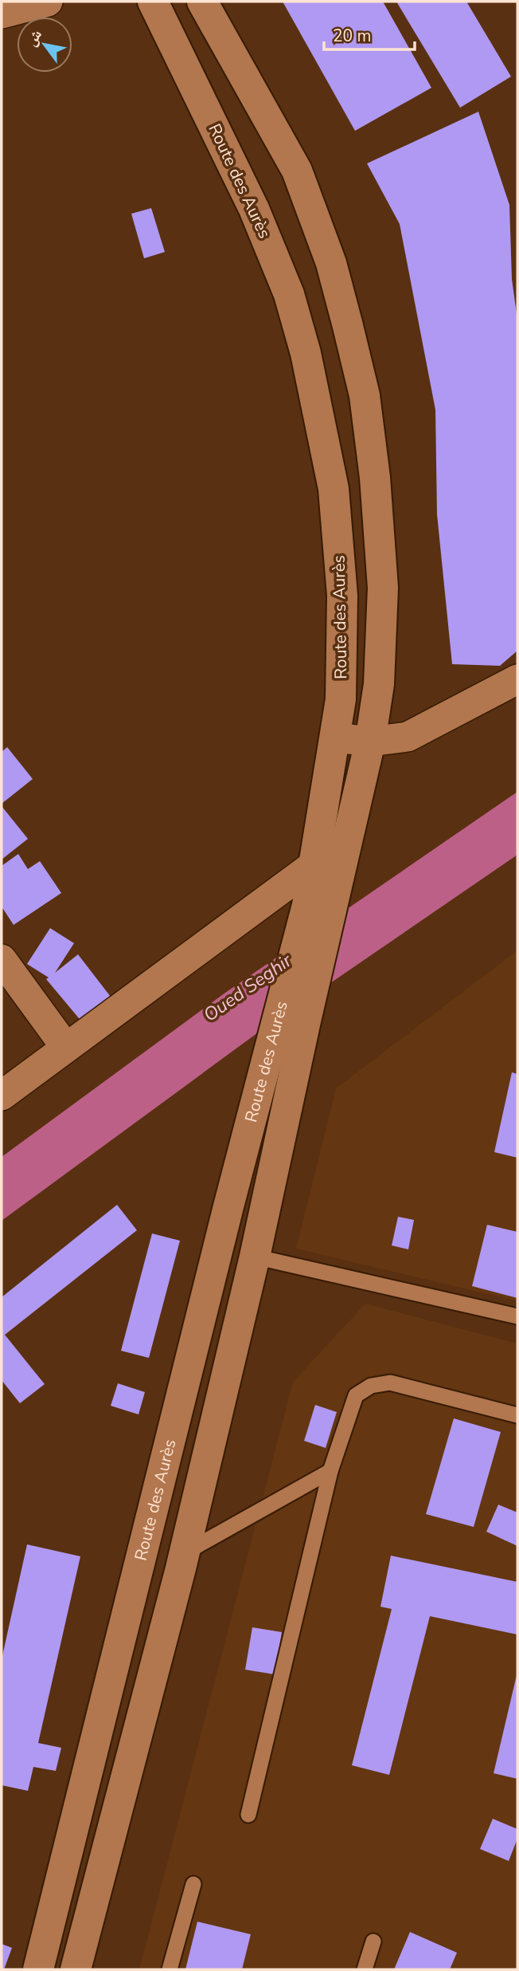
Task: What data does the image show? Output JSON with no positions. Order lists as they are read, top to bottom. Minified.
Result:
{"streets":{"street":["Route des Aurès"]},"water":["Oued Seghir"],"scale_bar":"20 m","north":"top left"}
